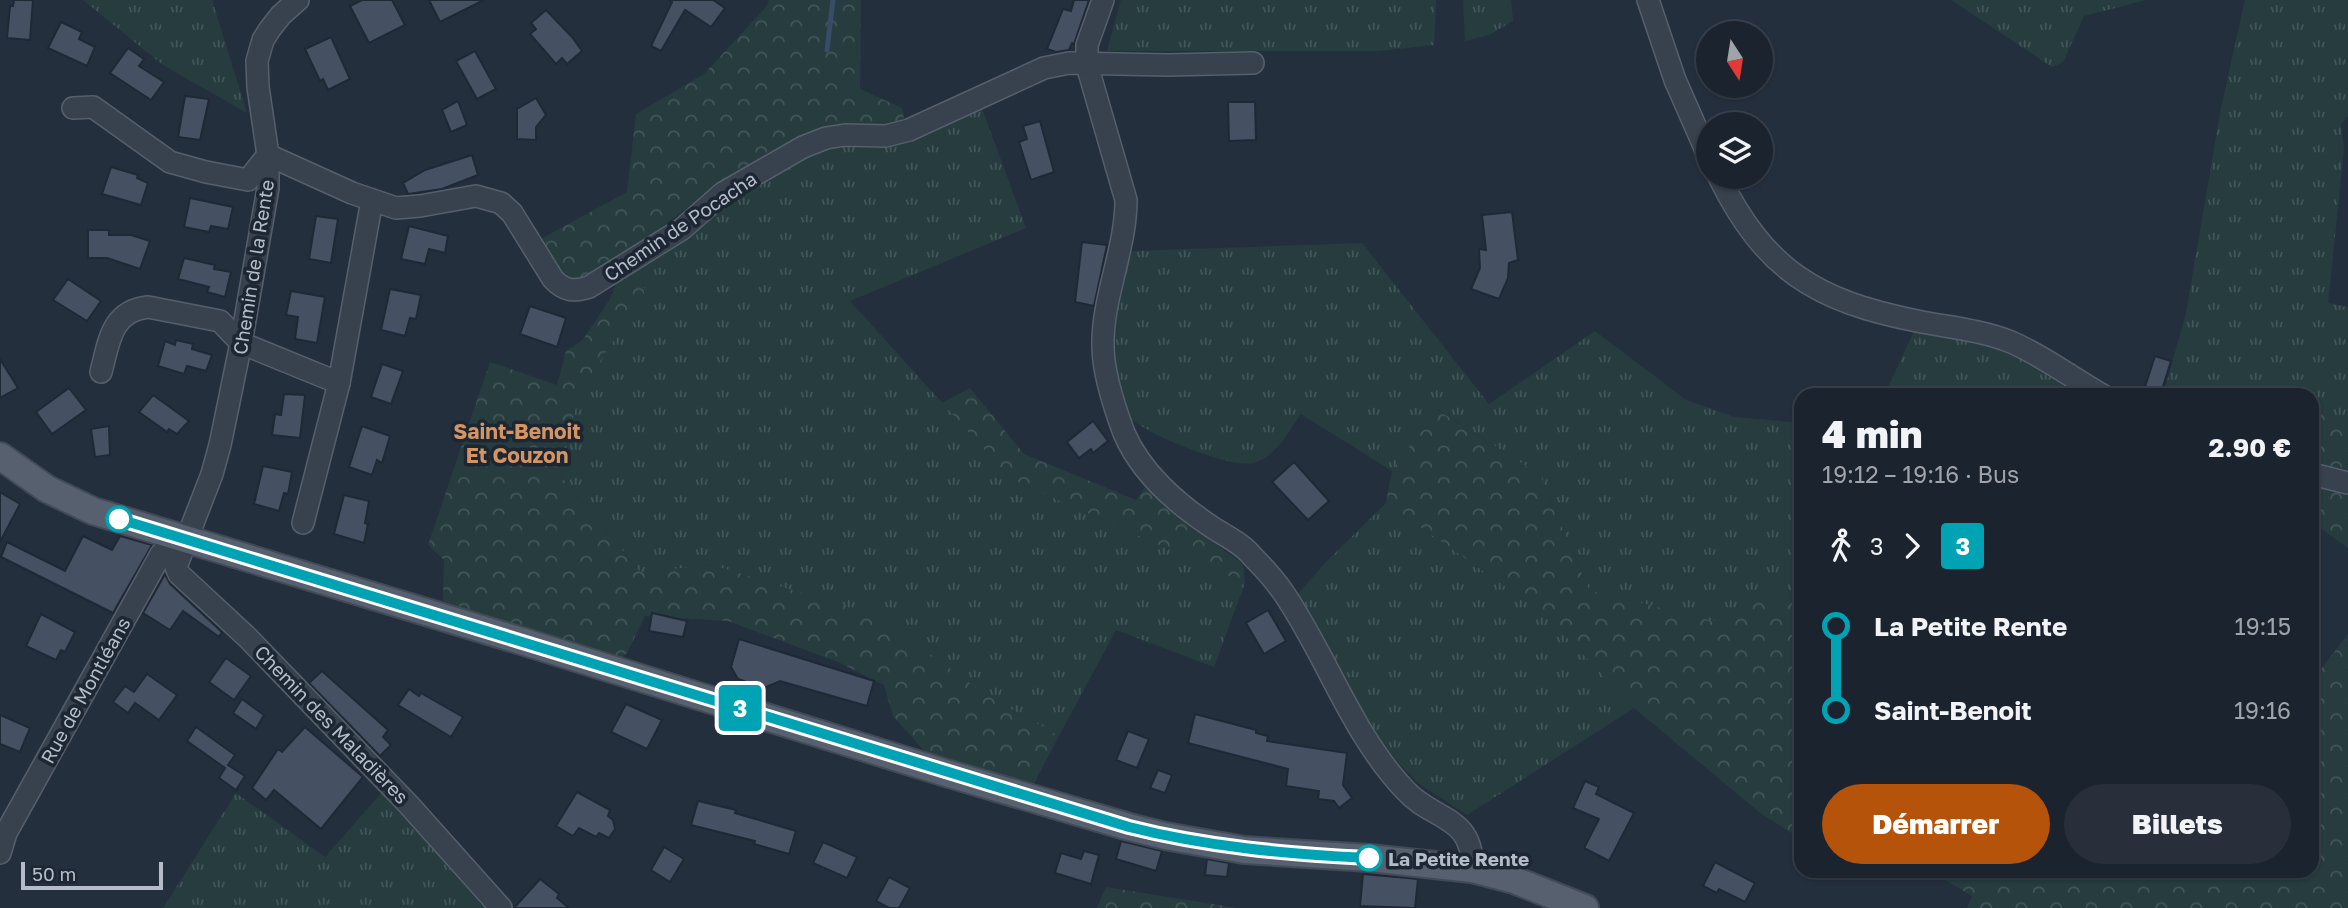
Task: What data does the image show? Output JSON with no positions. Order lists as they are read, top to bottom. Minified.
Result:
{"streets":{"street":["Chemin de Pocacha","Chemin de la Rente","Rue de Montléans","Chemin des Maladières"]},"crossings":[["Chemin de Pocacha","Chemin de la Rente"],["Chemin de la Rente","Rue de Montléans"],["Chemin de la Rente","Chemin des Maladières"],["Rue de Montléans","Chemin des Maladières"]],"districts":["Saint-Benoit Et Couzon"],"places":["La Petite Rente"],"lines":["bus line 3"],"scale_bar":"50 m","north":"bottom","page":{"on_map":"3","heading":["4 min","19:12 – 19:16 · Bus","2.90 €"],"legs":["3","3"],"list":[{"name":"La Petite Rente","value":"19:15"},{"name":"Saint-Benoit","value":"19:16"}],"buttons":["Démarrer","Billets"],"scale":"50 m"}}
